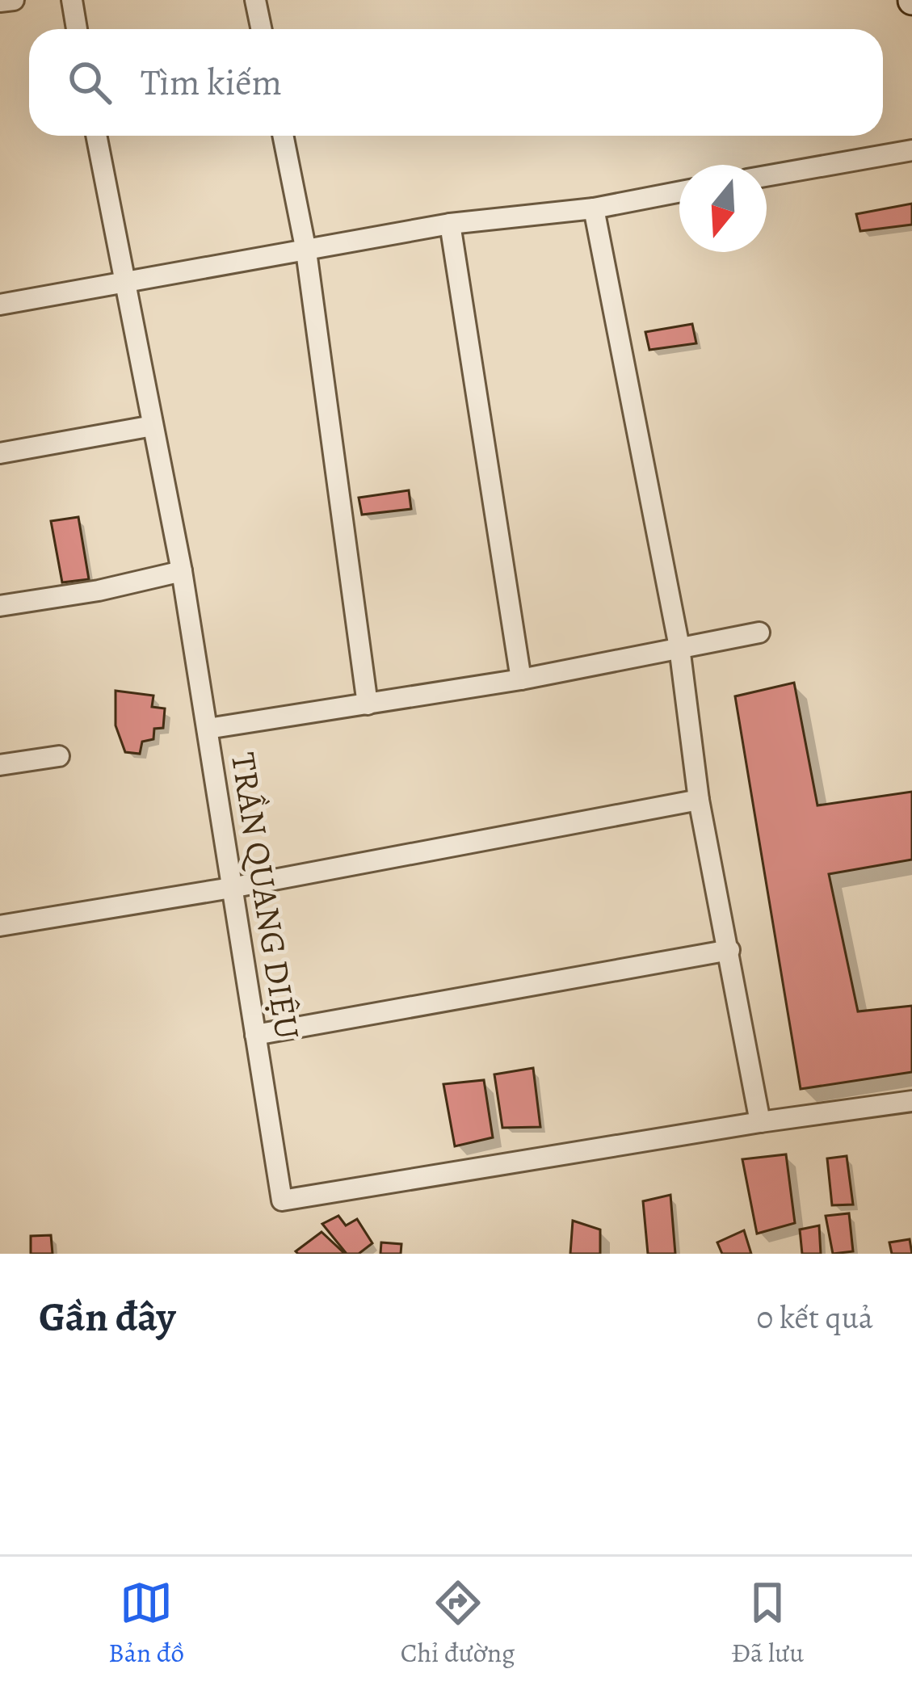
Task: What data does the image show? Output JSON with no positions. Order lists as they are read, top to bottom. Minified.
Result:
{"streets":{"street":["TRẦN QUANG DIỆU"]},"north":"bottom","page":{"search":"Tìm kiếm","heading":["Gần đây","0 kết quả"],"nav":["Bản đồ","Chỉ đường","Đã lưu"]}}
